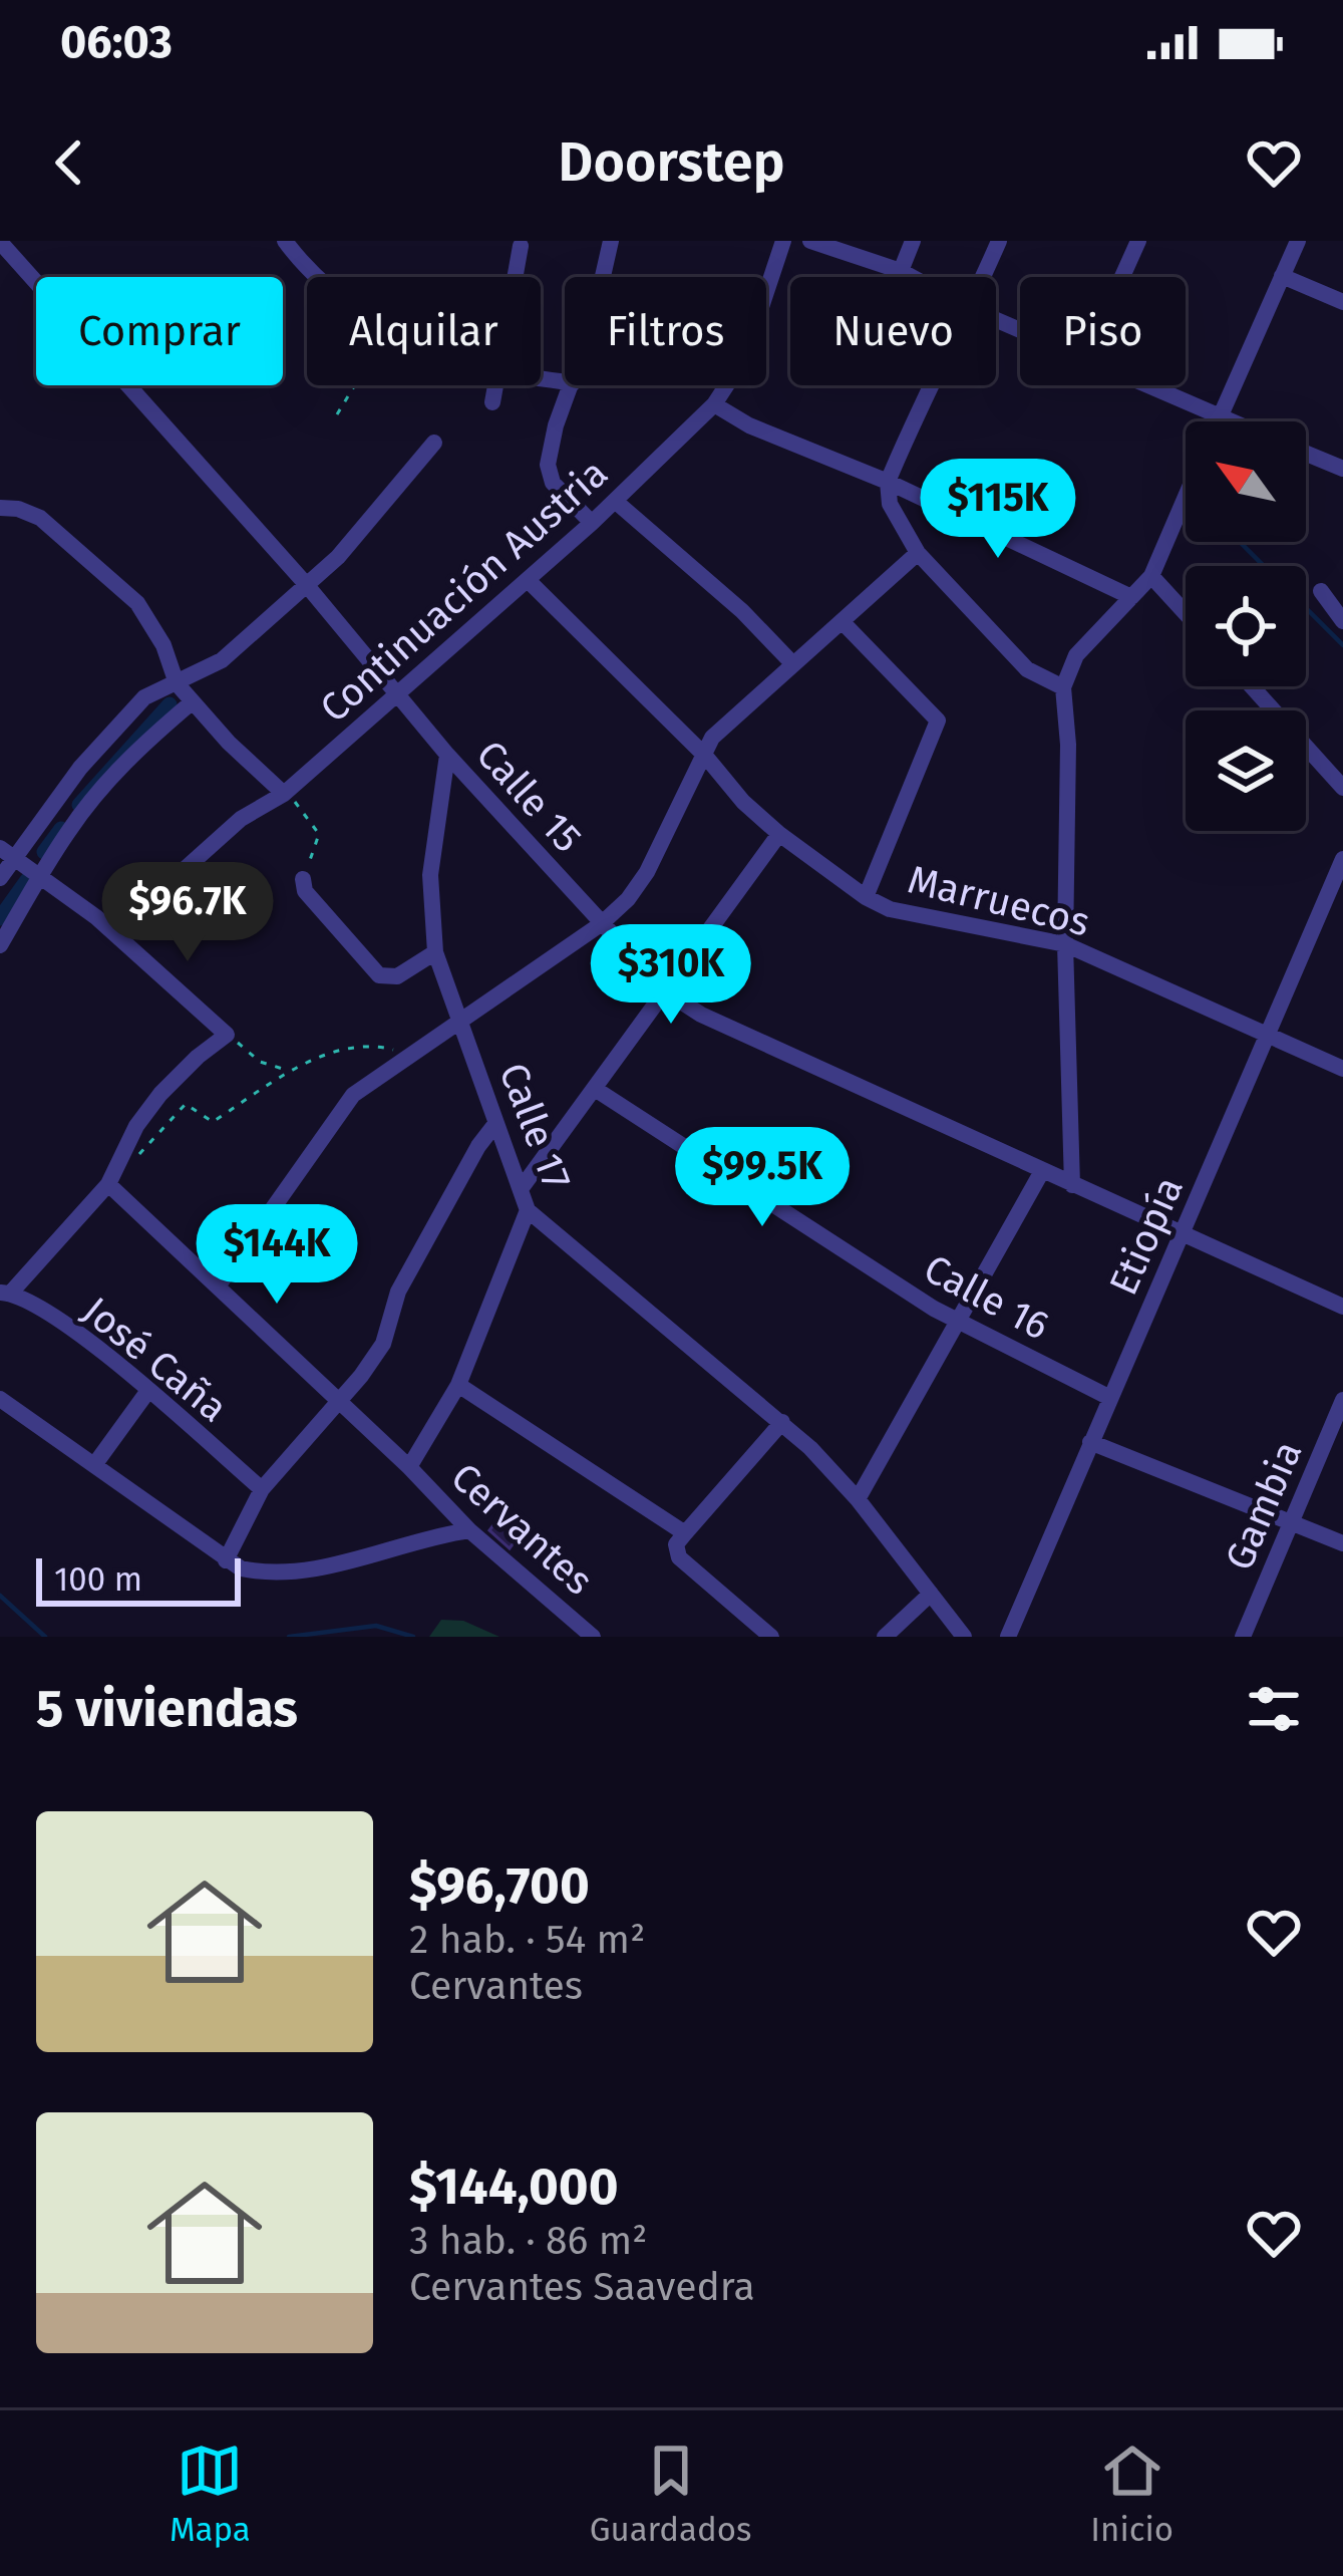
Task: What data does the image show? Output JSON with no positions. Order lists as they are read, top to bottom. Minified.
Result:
{"streets":{"street":["Continuación Austria","Calle 15","Marruecos","Calle 17","Etiopía","Calle 16","José Caña","Gambia","Cervantes"]},"crossings":[["Continuación Austria","Calle 15"],["Continuación Austria","Marruecos"],["Calle 15","Calle 17"],["Calle 15","Etiopía"],["Marruecos","Etiopía"],["Etiopía","Calle 16"]],"scale_bar":"100 m","north":"top left","page":{"status":"06:03","header":"Doorstep","chip":["Comprar","Alquilar","Filtros","Nuevo","Piso"],"price":["$115K","$96.7K","$310K","$99.5K","$144K"],"scale":"100 m","heading":"5 viviendas","list":[{"name":"$96,700","note":"2 hab. · 54 m² · Cervantes"},{"name":"$144,000","note":"3 hab. · 86 m² · Cervantes Saavedra"}],"tabs":["Mapa","Guardados","Inicio"]}}
